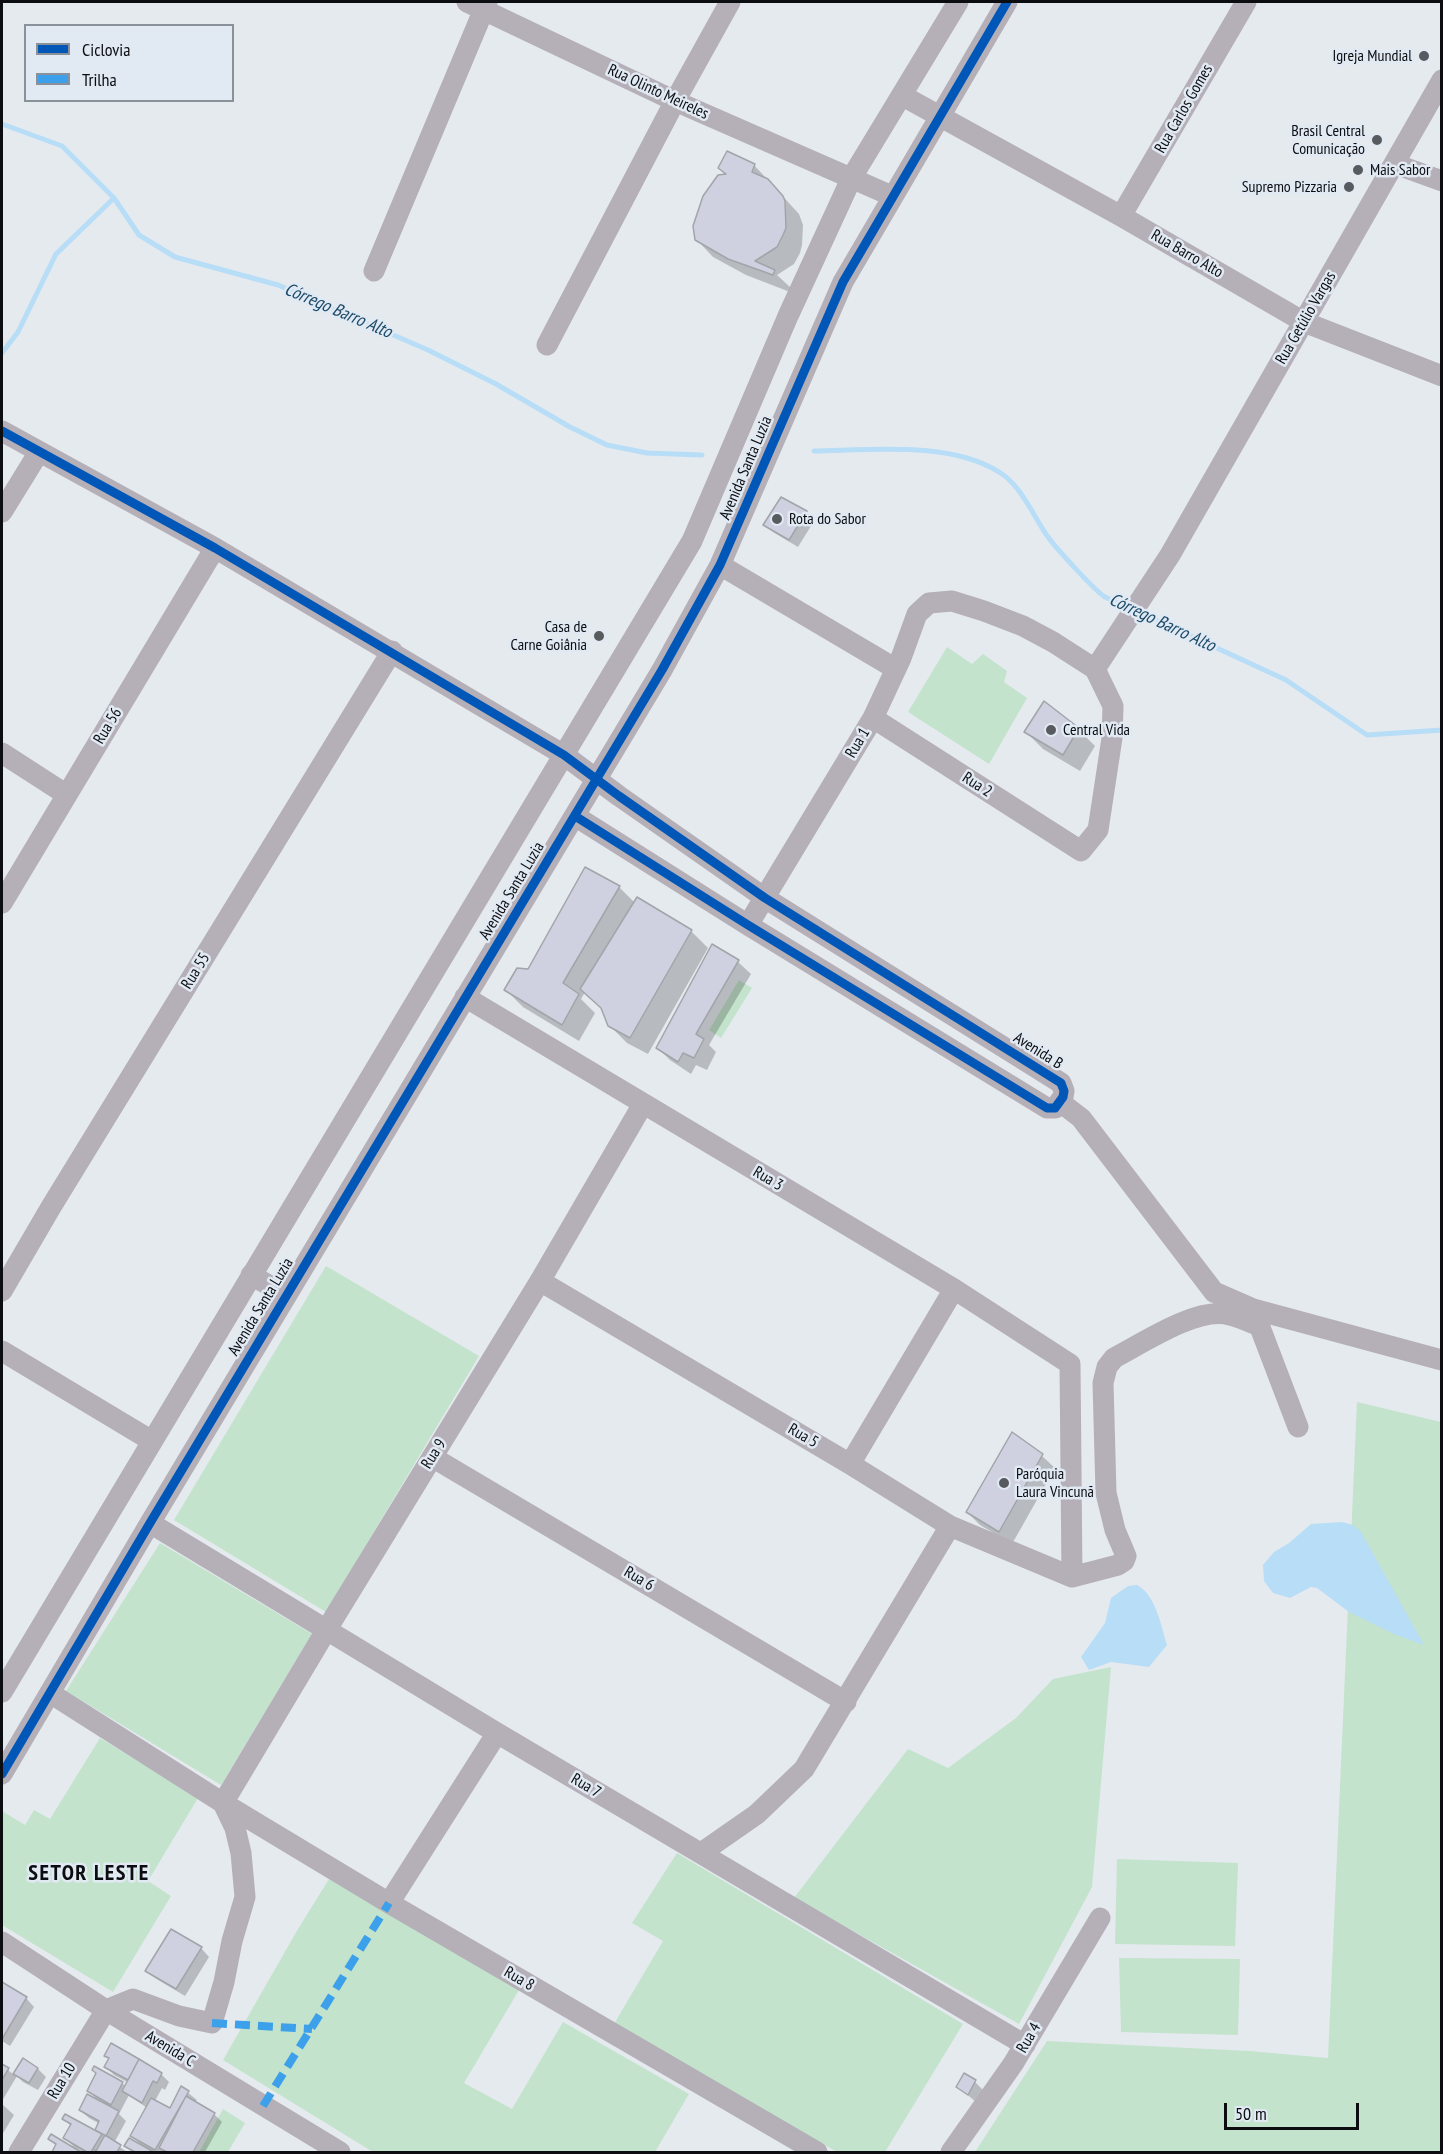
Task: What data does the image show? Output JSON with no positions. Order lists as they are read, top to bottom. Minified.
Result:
{"streets":{"street":["Rua Olinto Meireles","Rua Carlos Gomes","Rua Barro Alto","Rua Getúlio Vargas","Avenida Santa Luzia","Rua 56","Rua 1","Rua 2","Rua 55","Avenida B","Rua 3","Rua 5","Rua 9","Rua 6","Rua 7","Rua 8","Rua 4","Avenida C","Rua 10"]},"crossings":[["Rua Olinto Meireles","Avenida Santa Luzia"],["Rua Carlos Gomes","Rua Barro Alto"],["Rua Barro Alto","Rua Getúlio Vargas"],["Rua Barro Alto","Avenida Santa Luzia"],["Rua Getúlio Vargas","Rua 1"],["Rua Getúlio Vargas","Rua 2"],["Avenida Santa Luzia","Avenida B"],["Avenida Santa Luzia","Rua 3"],["Avenida Santa Luzia","Rua 7"],["Avenida Santa Luzia","Rua 8"],["Rua 56","Avenida B"],["Rua 1","Rua 2"],["Rua 1","Avenida B"],["Rua 55","Avenida B"],["Rua 3","Rua 5"],["Rua 3","Rua 9"],["Rua 5","Rua 9"],["Rua 9","Rua 6"],["Rua 9","Rua 7"],["Rua 9","Rua 8"],["Rua 7","Rua 4"],["Avenida C","Rua 10"]],"districts":["SETOR LESTE"],"water":["Córrego Barro Alto"],"places":["Igreja Mundial","Brasil Central Comunicação","Mais Sabor","Supremo Pizzaria","Rota do Sabor","Casa de Carne Goiânia","Central Vida","Paróquia Laura Vincunã"],"legend":["Ciclovia","Trilha"],"scale_bar":"50 m"}
